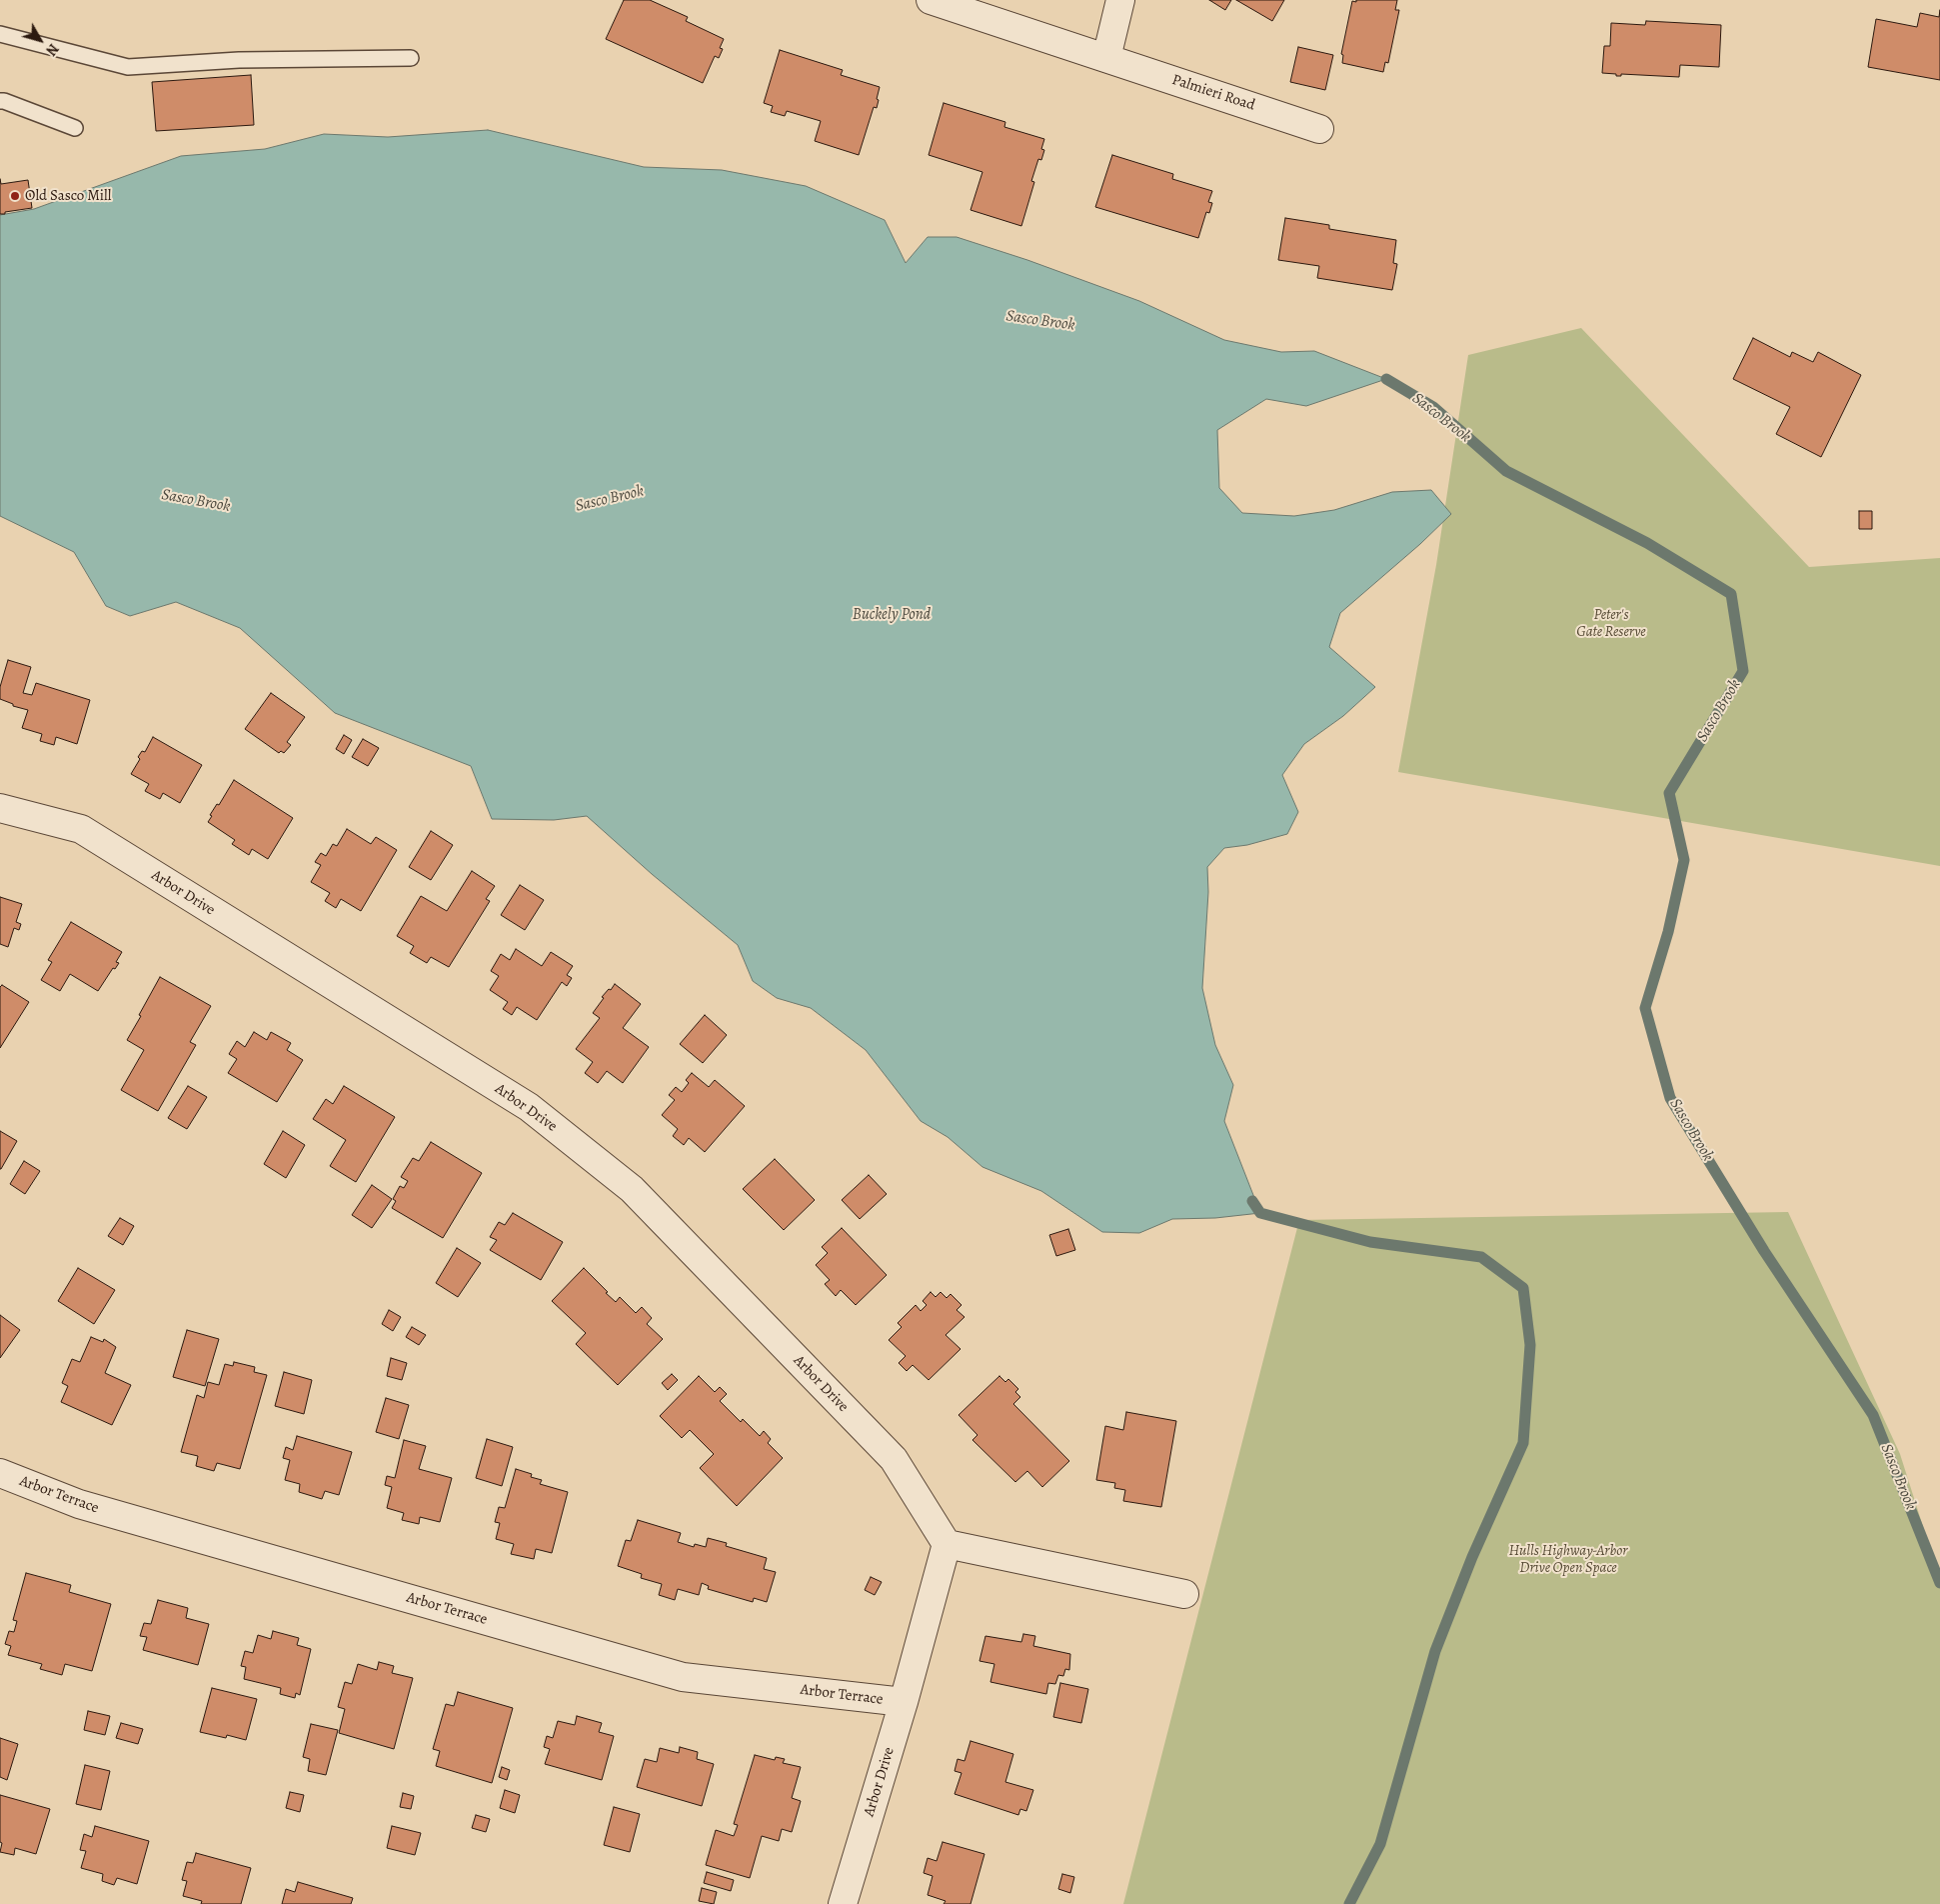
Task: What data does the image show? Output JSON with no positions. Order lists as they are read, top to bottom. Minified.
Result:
{"streets":{"street":["Palmieri Road","Arbor Drive","Arbor Terrace"]},"crossings":[["Arbor Drive","Arbor Terrace"]],"water":["Sasco Brook","Buckely Pond"],"parks":["Peter's Gate Reserve","Hulls Highway-Arbor Drive Open Space"],"places":["Old Sasco Mill"],"north":"bottom right"}
